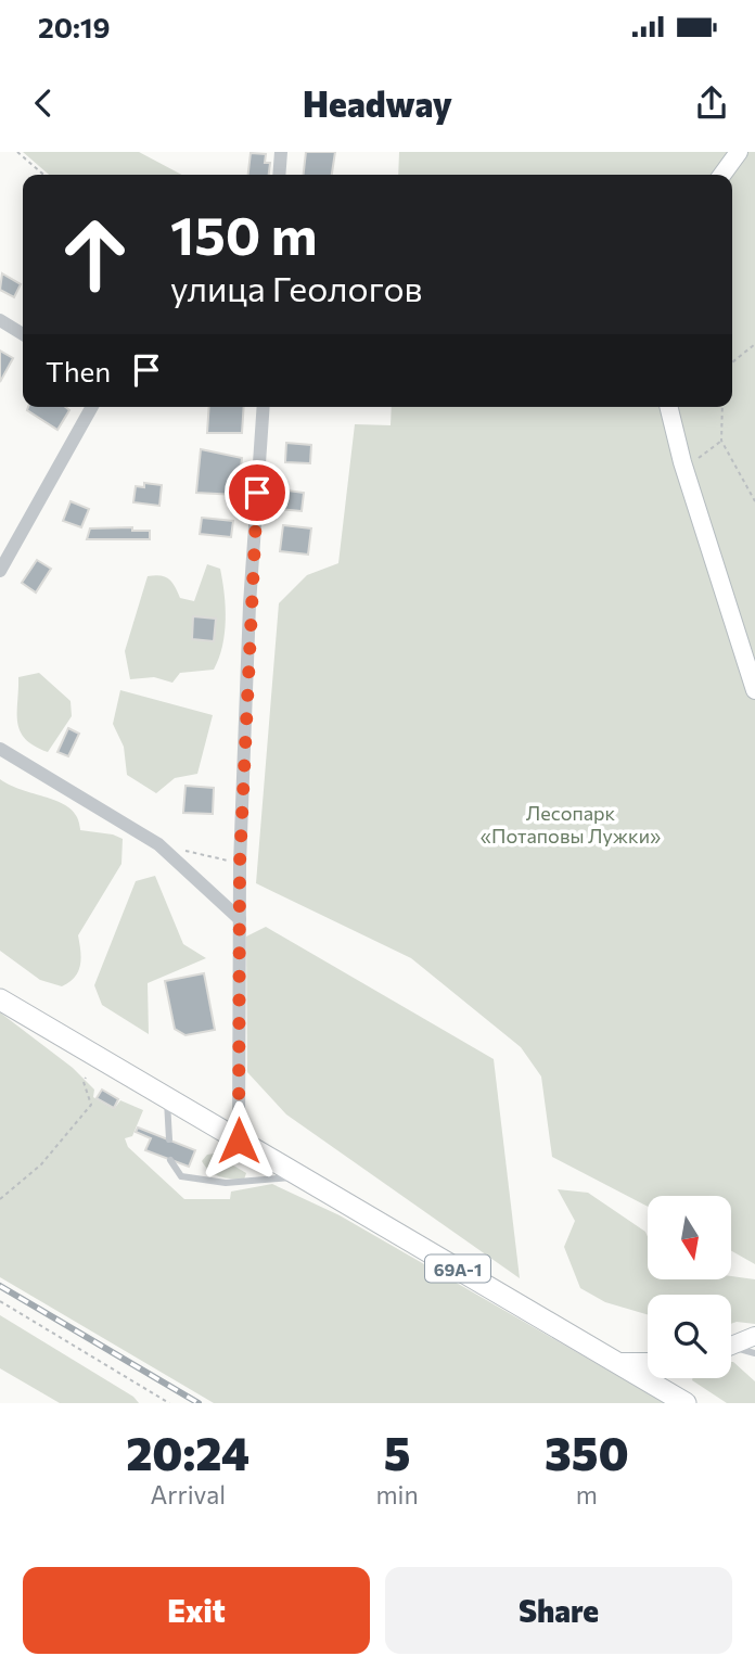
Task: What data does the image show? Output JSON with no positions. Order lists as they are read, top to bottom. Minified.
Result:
{"streets":{"main road":["69А-1"]},"parks":["Лесопарк «Потаповы Лужки»"],"north":"bottom","page":{"status":"20:19","header":"Headway","turn":["150 m","улица Геологов"],"then":"Then","eta":["20:24","Arrival","5","min","350","m"],"buttons":["Exit","Share"]}}
